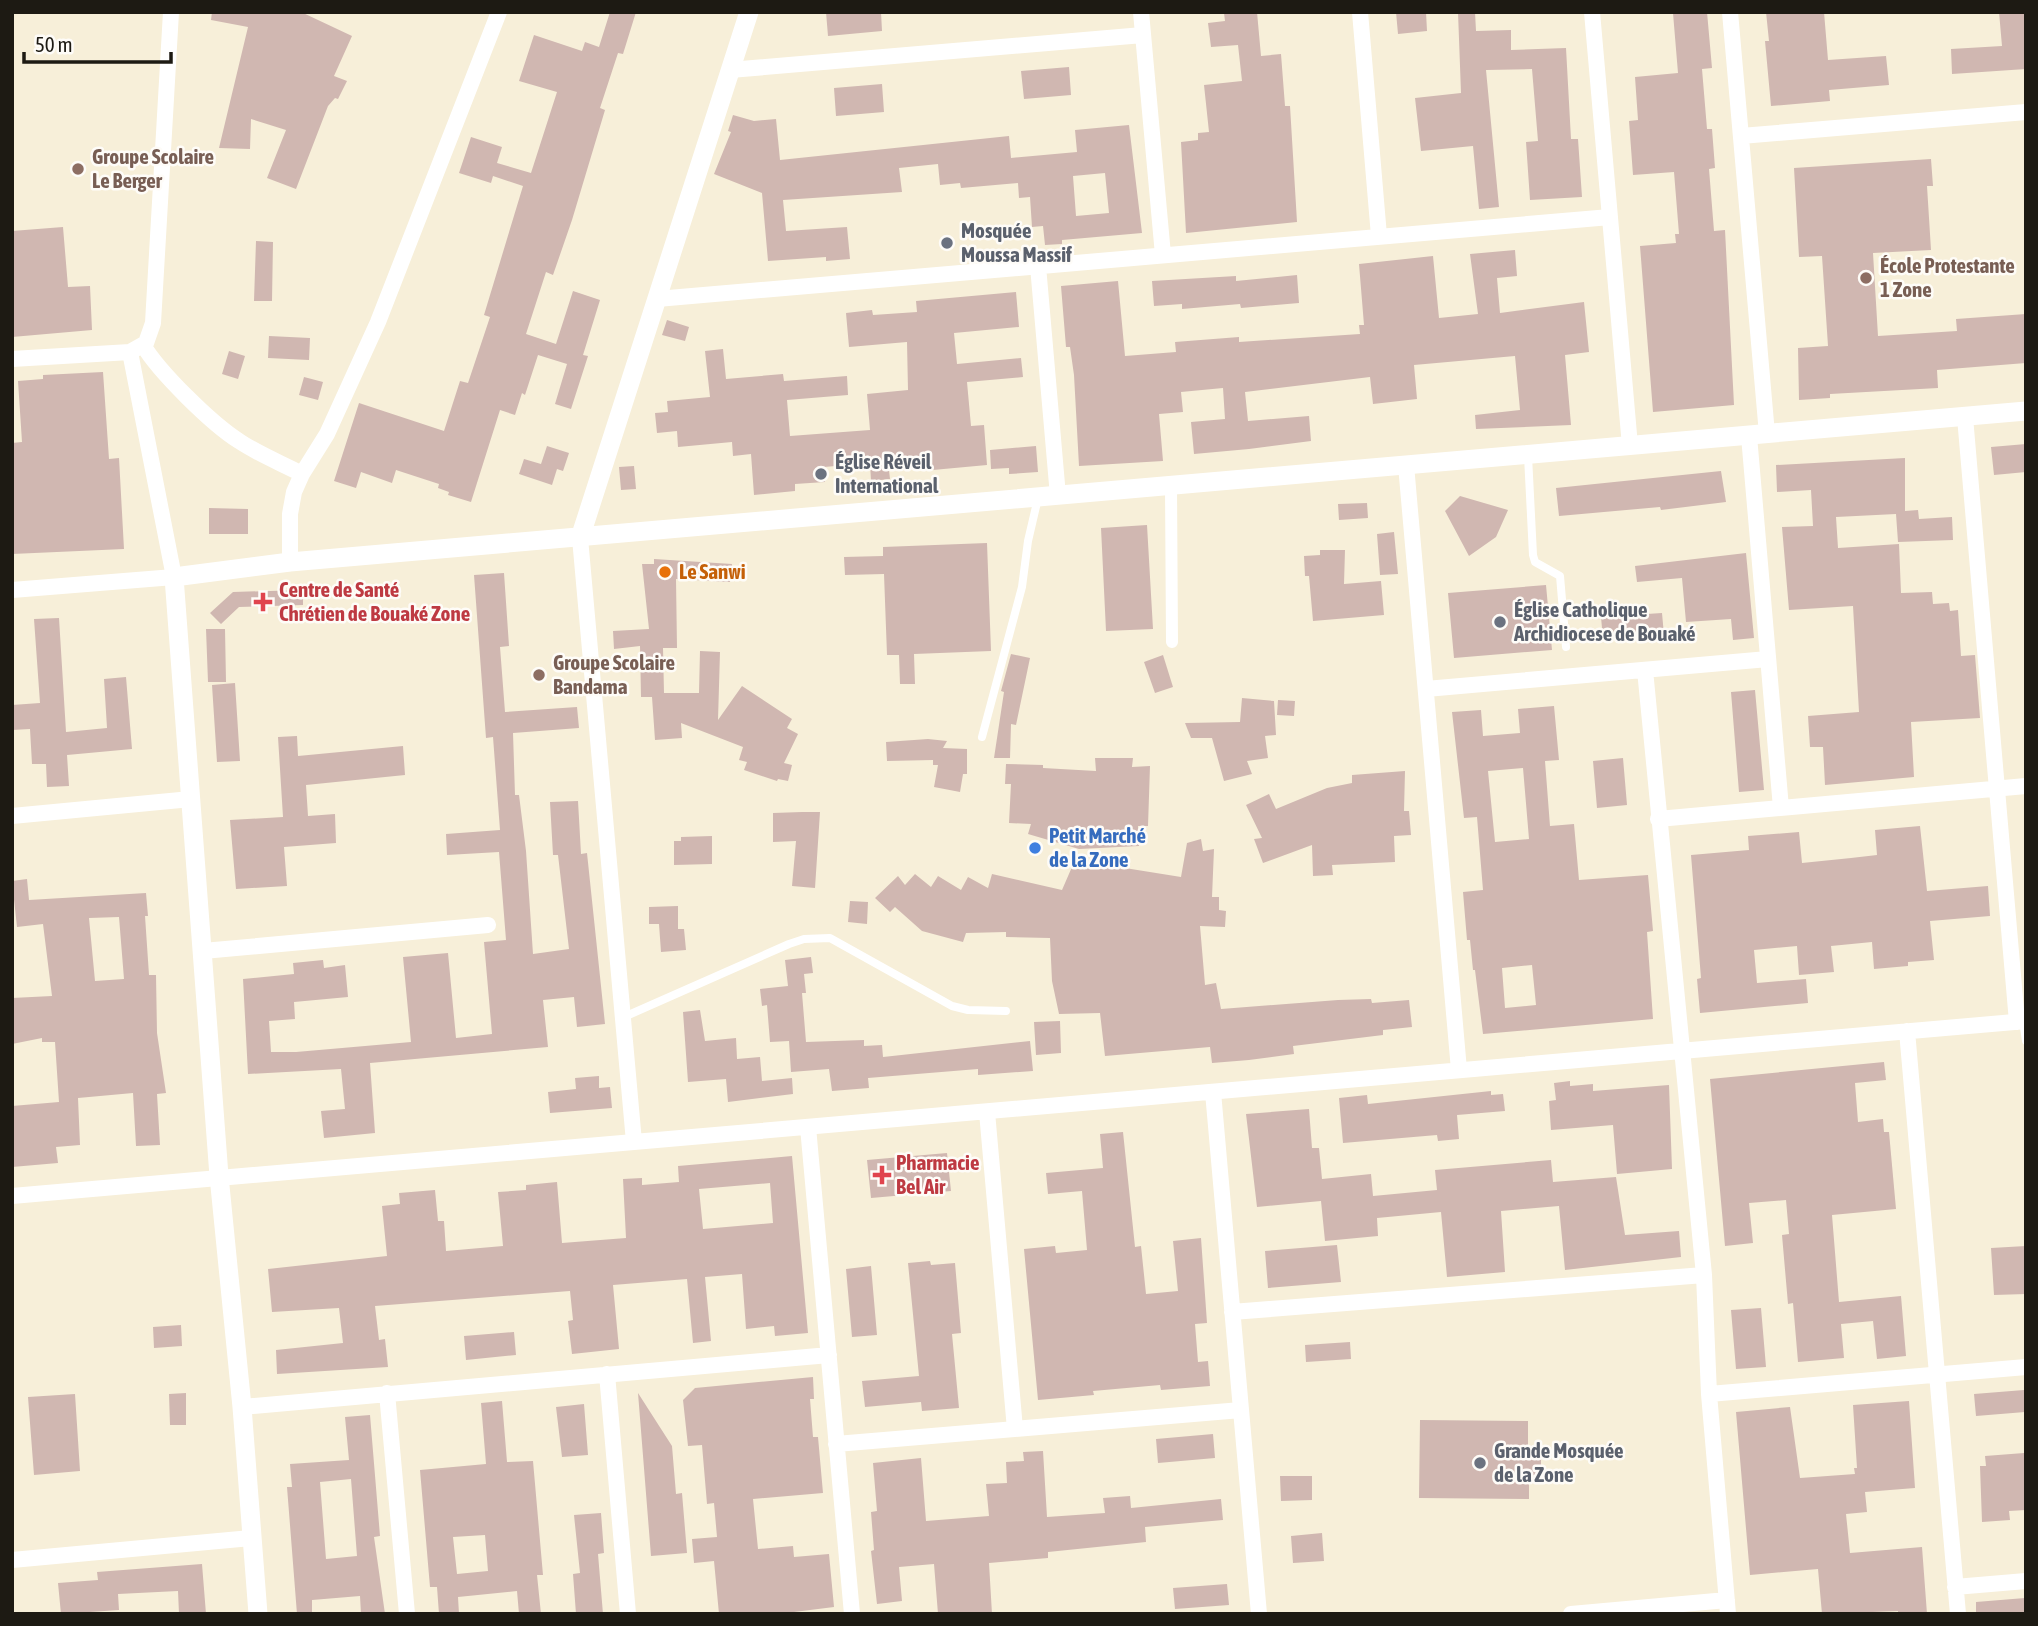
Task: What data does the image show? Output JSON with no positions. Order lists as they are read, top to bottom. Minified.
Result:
{"places":{"other":["Groupe Scolaire Le Berger","Mosquée Moussa Massif","École Protestante 1 Zone","Église Réveil International","Le Sanwi","Église Catholique Archidiocese de Bouaké","Groupe Scolaire Bandama","Petit Marché de la Zone","Grande Mosquée de la Zone"],"health":["Centre de Santé Chrétien de Bouaké Zone","Pharmacie Bel Air"]},"scale_bar":"50 m"}
